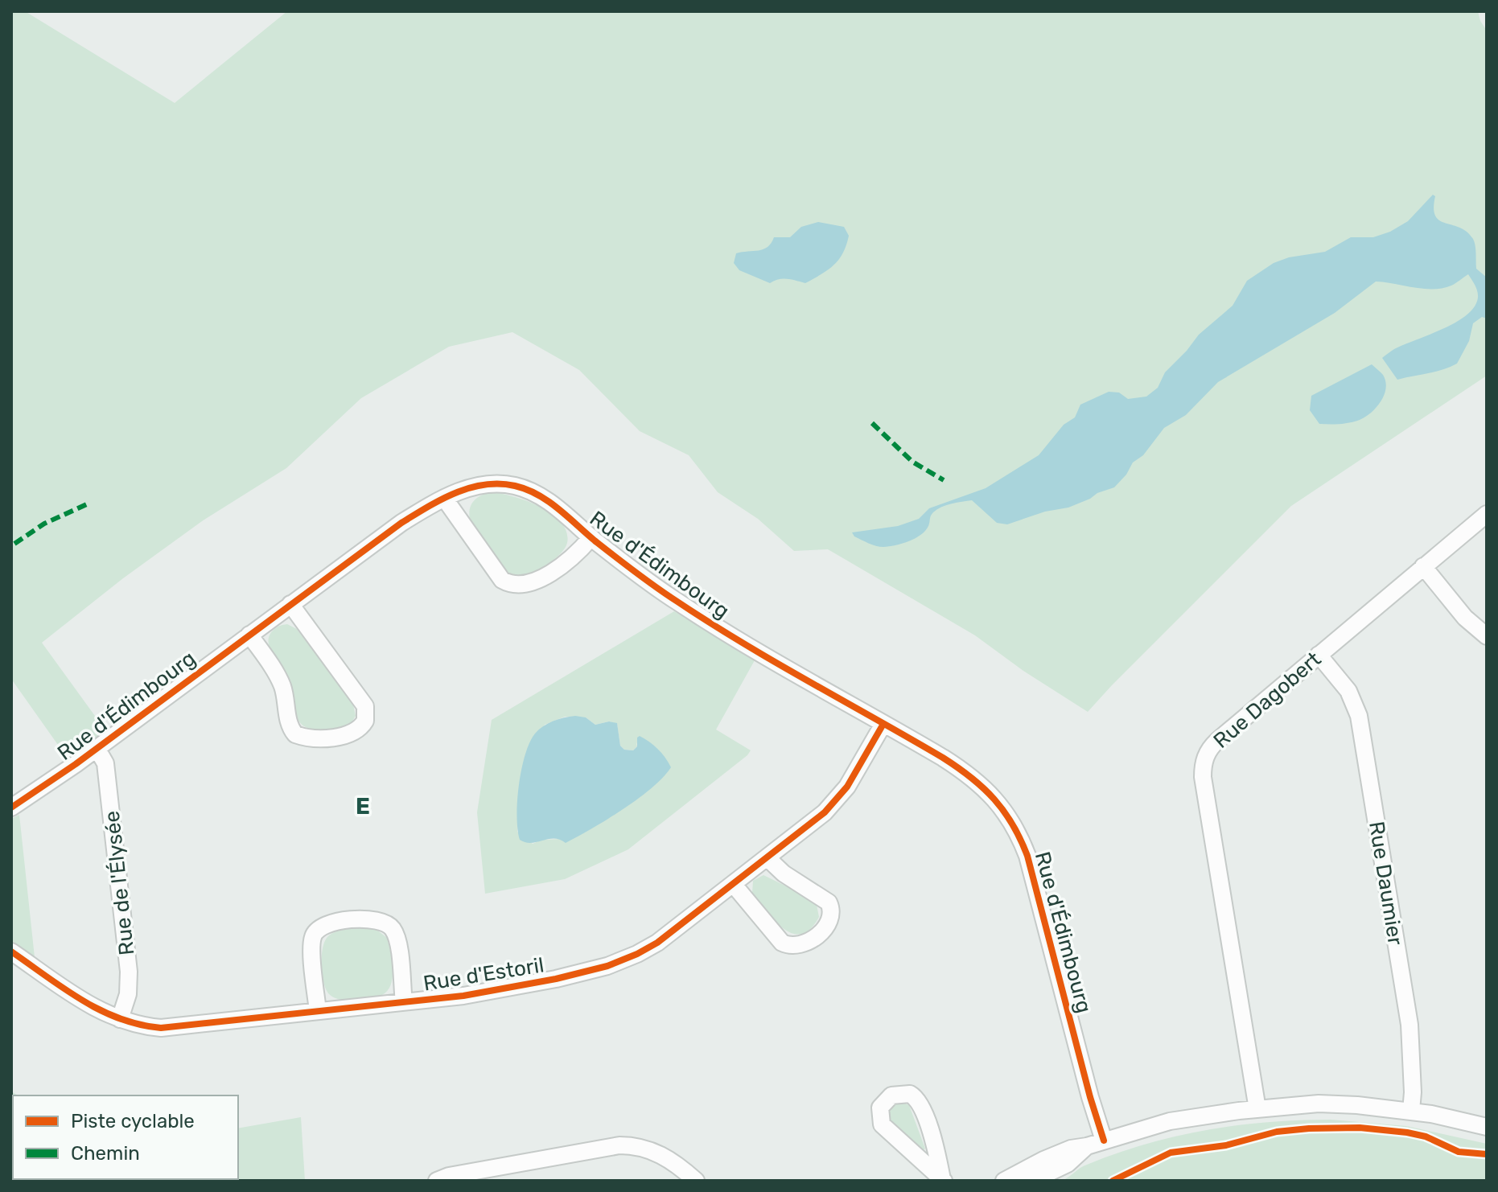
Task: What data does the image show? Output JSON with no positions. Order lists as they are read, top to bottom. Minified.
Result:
{"streets":{"street":["Rue d'Édimbourg","Rue Dagobert","Rue de l'Élysée","Rue Daumier","Rue d'Estoril"]},"crossings":[["Rue d'Édimbourg","Rue de l'Élysée"],["Rue d'Édimbourg","Rue d'Estoril"],["Rue Dagobert","Rue Daumier"],["Rue de l'Élysée","Rue d'Estoril"]],"districts":["E"],"legend":["Piste cyclable","Chemin"]}
